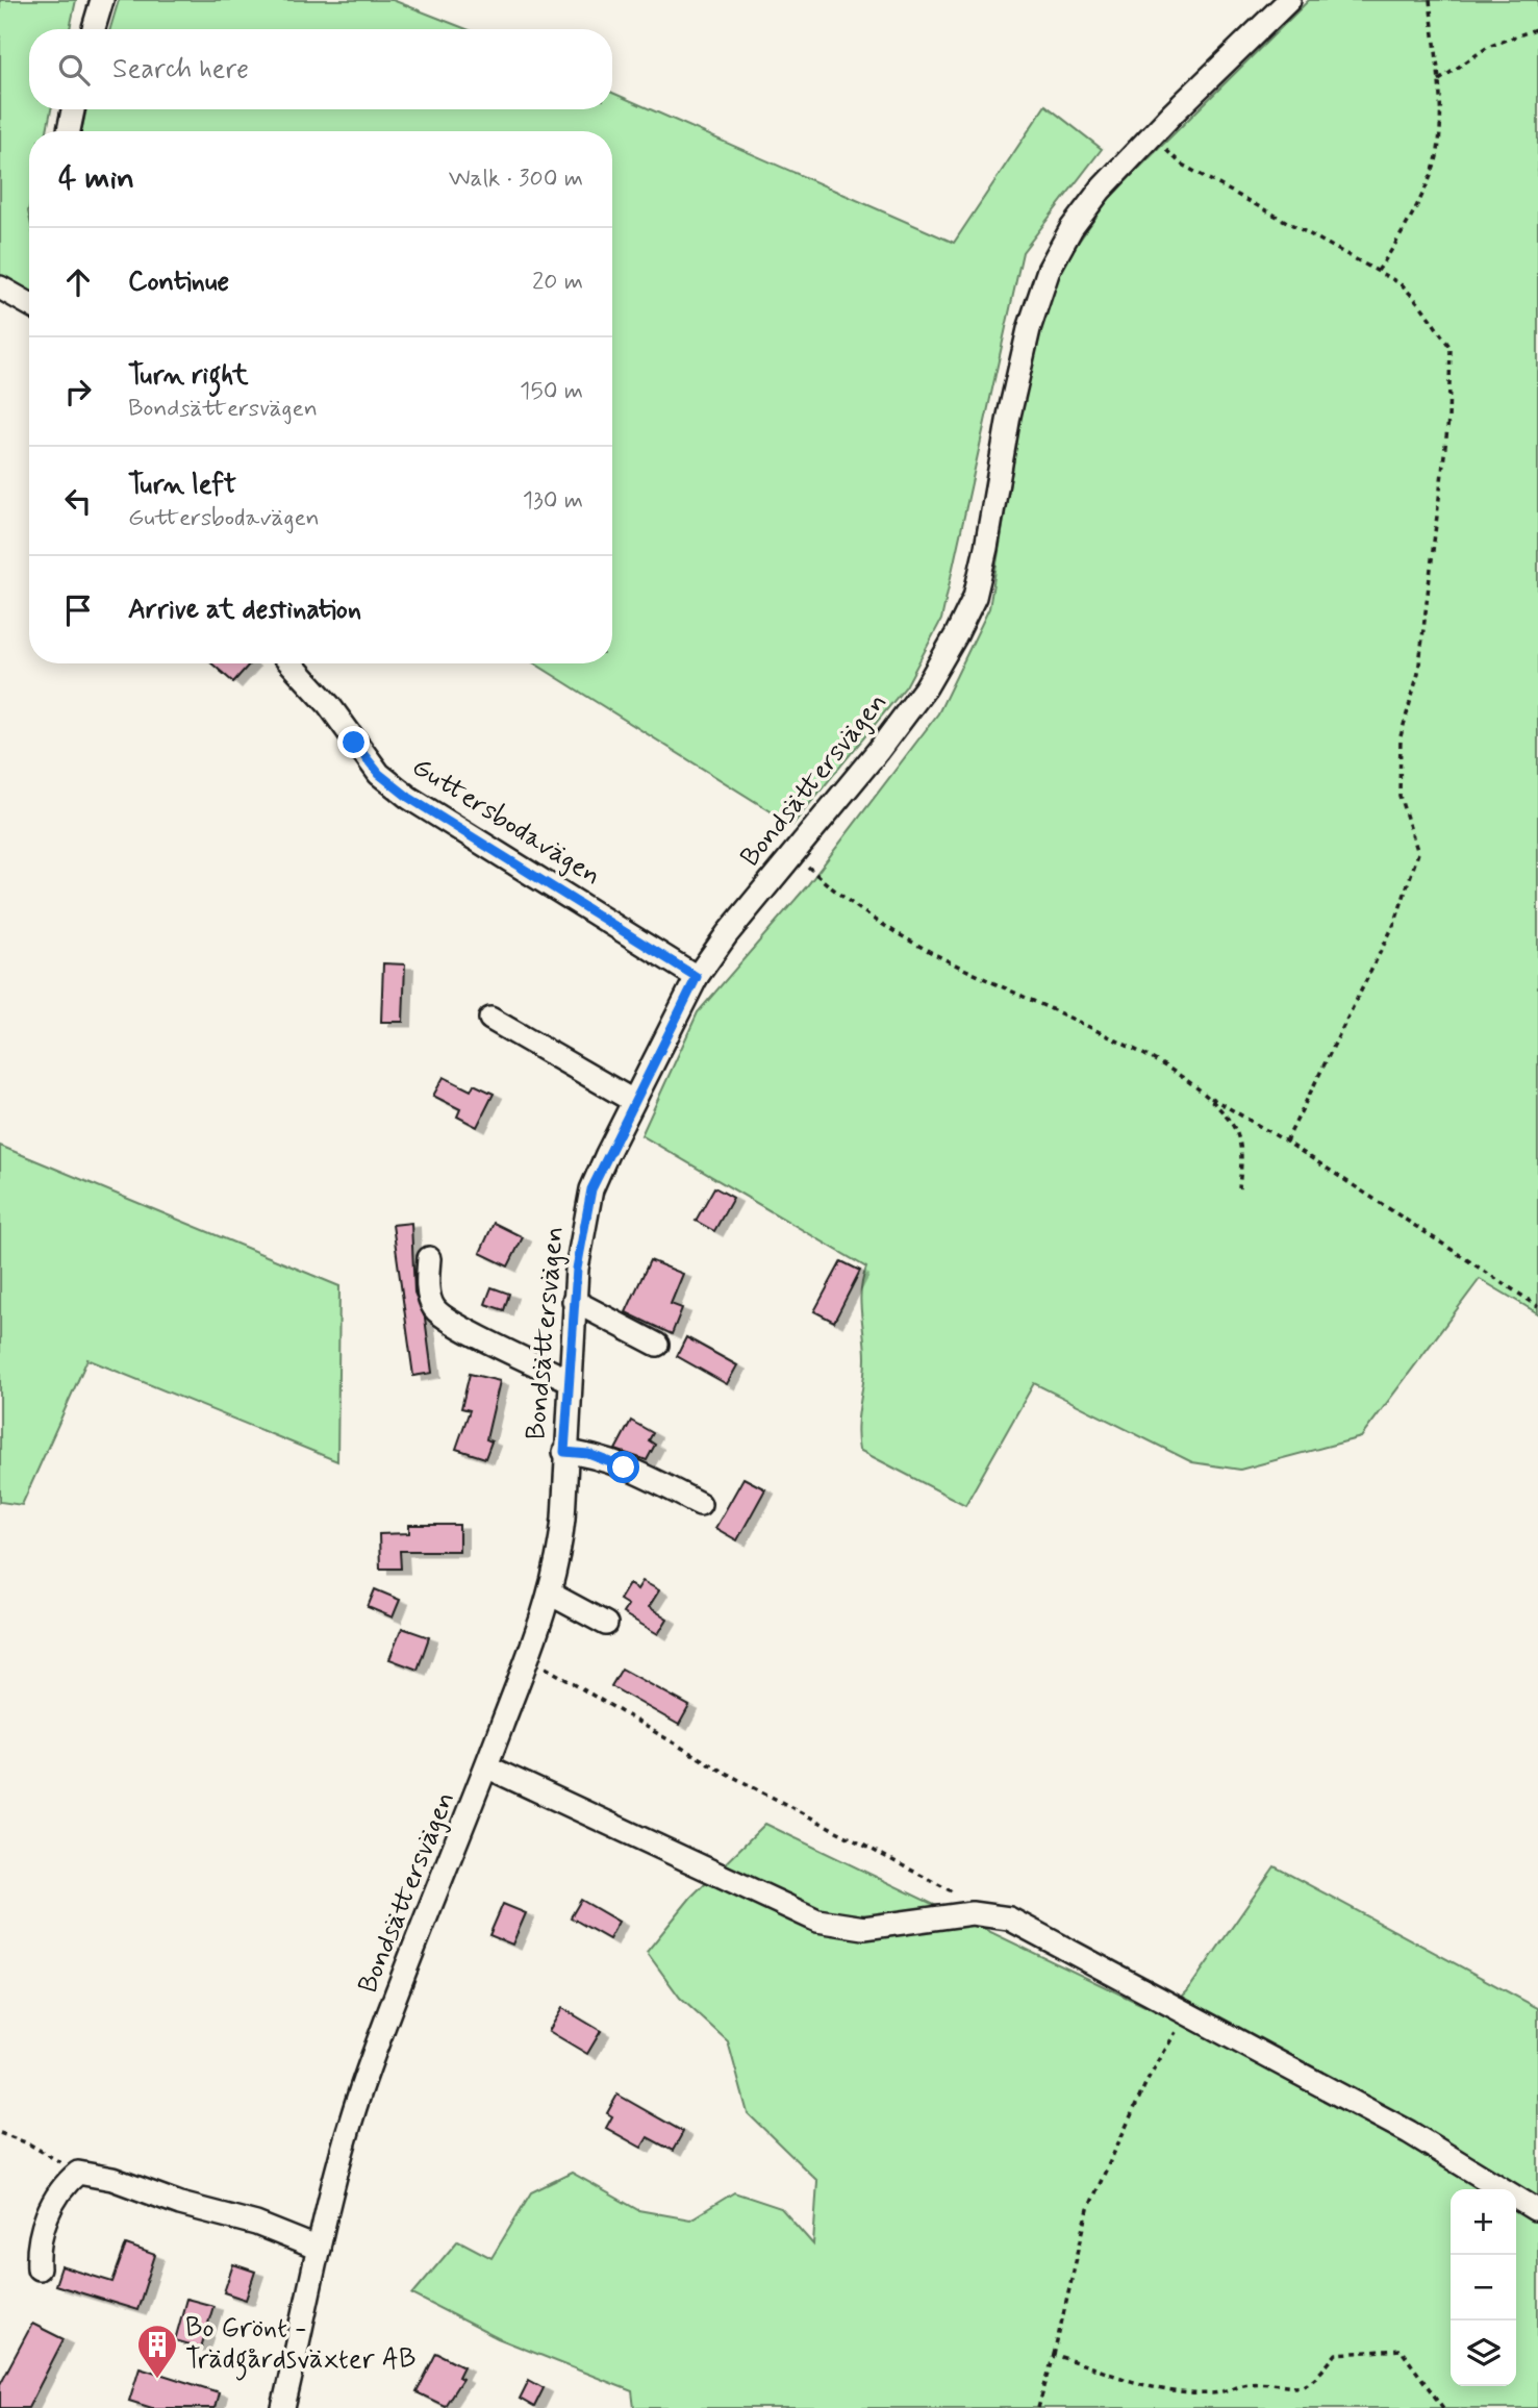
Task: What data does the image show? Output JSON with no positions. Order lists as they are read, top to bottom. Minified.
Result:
{"streets":{"street":["Bondsättersvägen","Guttersbodavägen"]},"crossings":[["Bondsättersvägen","Guttersbodavägen"]],"places":{"building":["Bo Grönt - Trädgårdsväxter AB"]},"page":{"search":"Search here","heading":["4 min","Walk · 300 m"],"list":[["Continue","20 m"],["Turn right","Bondsättersvägen","150 m"],["Turn left","Guttersbodavägen","130 m"],"Arrive at destination"],"map_buttons":["+","−"]}}
